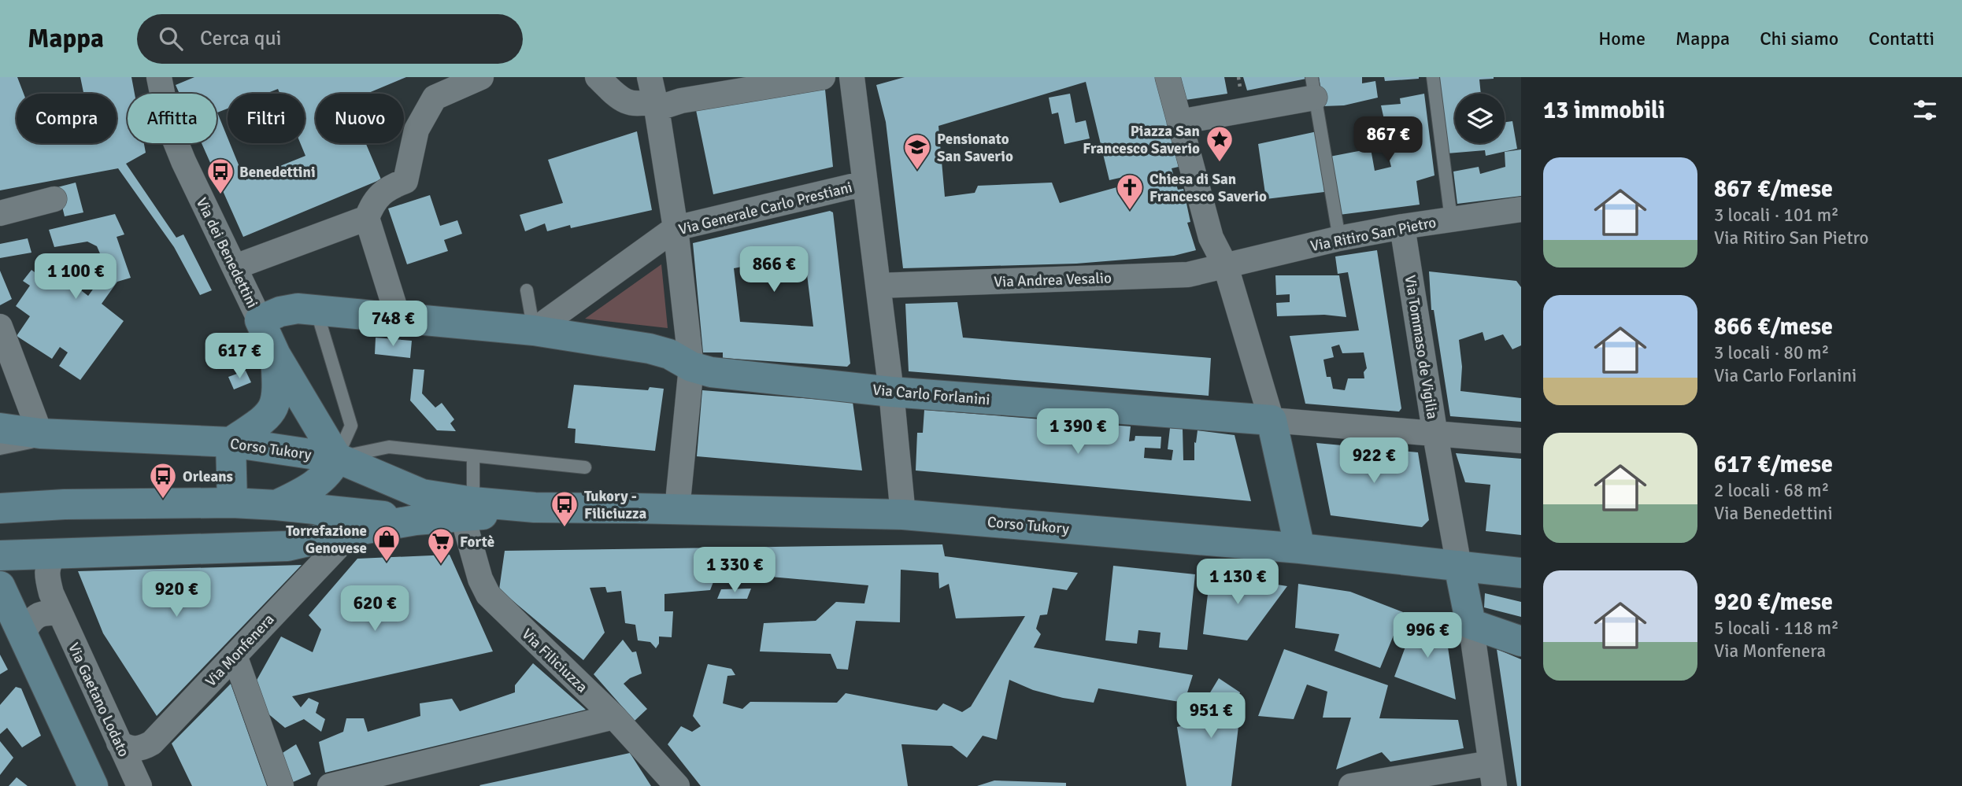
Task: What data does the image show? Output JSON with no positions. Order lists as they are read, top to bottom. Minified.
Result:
{"streets":{"street":["Via Generale Carlo Prestiani","Via Ritiro San Pietro","Via dei Benedettini","Via Andrea Vesalio","Via Tommaso de Vigilia","Via Carlo Forlanini","Corso Tukory","Via Monfenera","Via Filiciuzza","Via Gaetano Lodato"]},"crossings":[["Via Generale Carlo Prestiani","Via Carlo Forlanini"],["Via Ritiro San Pietro","Via Andrea Vesalio"],["Via Ritiro San Pietro","Via Tommaso de Vigilia"],["Via dei Benedettini","Via Carlo Forlanini"],["Via dei Benedettini","Corso Tukory"],["Via Tommaso de Vigilia","Corso Tukory"],["Corso Tukory","Via Monfenera"],["Corso Tukory","Via Filiciuzza"],["Corso Tukory","Via Gaetano Lodato"],["Via Monfenera","Via Gaetano Lodato"]],"places":{"place":["Piazza San Francesco Saverio"],"school or university":["Pensionato San Saverio"],"bus stop":["Benedettini","Orleans","Tukory - Filiciuzza"],"church":["Chiesa di San Francesco Saverio"],"shop":["Torrefazione Genovese"],"supermarket":["Fortè"]},"page":{"header":"Mappa","search":"Cerca qui","nav":["Home","Mappa","Chi siamo","Contatti"],"heading":"13 immobili","chip":["Compra","Affitta","Filtri","Nuovo"],"price":["867 €","866 €","1 100 €","748 €","617 €","1 390 €","922 €","1 330 €","1 130 €","920 €","620 €","996 €","951 €"],"list":[{"name":"867 €/mese","note":"3 locali · 101 m² · Via Ritiro San Pietro"},{"name":"866 €/mese","note":"3 locali · 80 m² · Via Carlo Forlanini"},{"name":"617 €/mese","note":"2 locali · 68 m² · Via Benedettini"},{"name":"920 €/mese","note":"5 locali · 118 m² · Via Monfenera"}]}}
